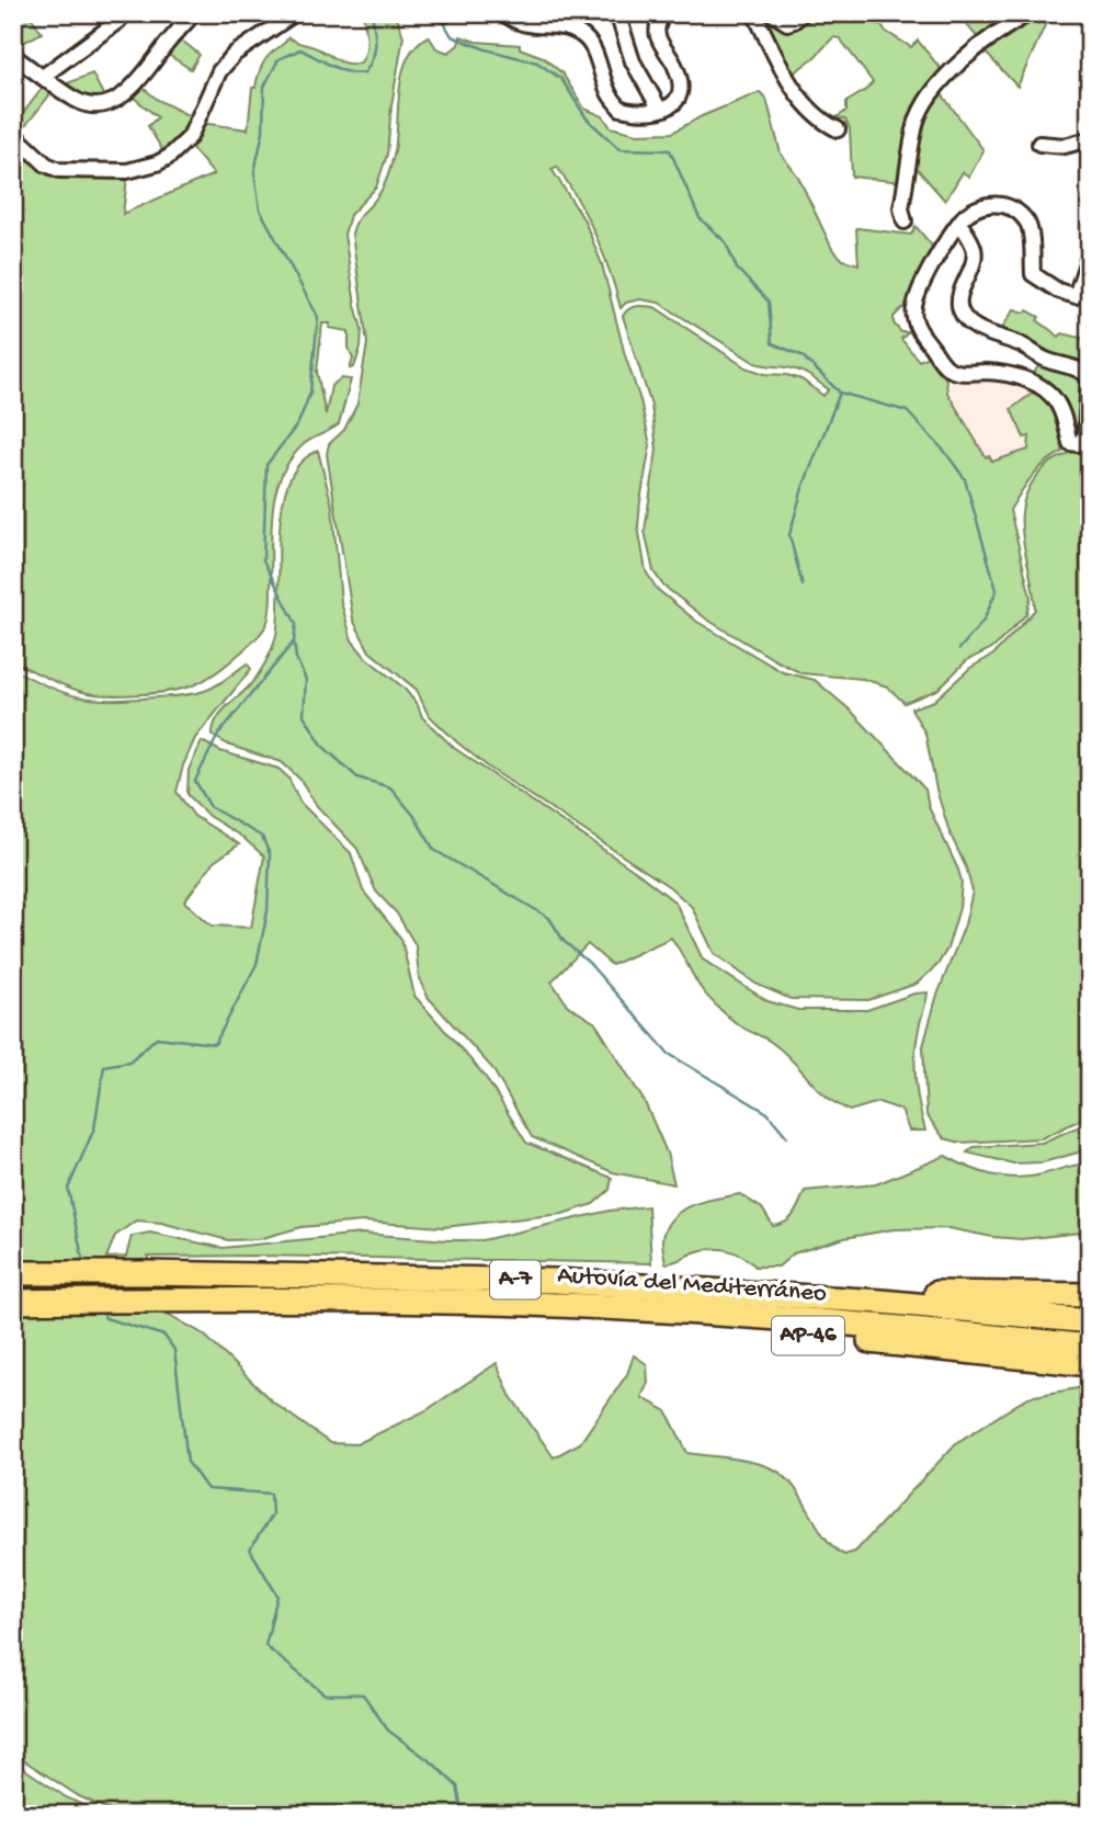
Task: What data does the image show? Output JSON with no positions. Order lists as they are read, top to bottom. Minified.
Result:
{"streets":{"highway":["A-7","Autovía del Mediterráneo","AP-46"]},"crossings":[["Autovía del Mediterráneo","AP-46"]]}
